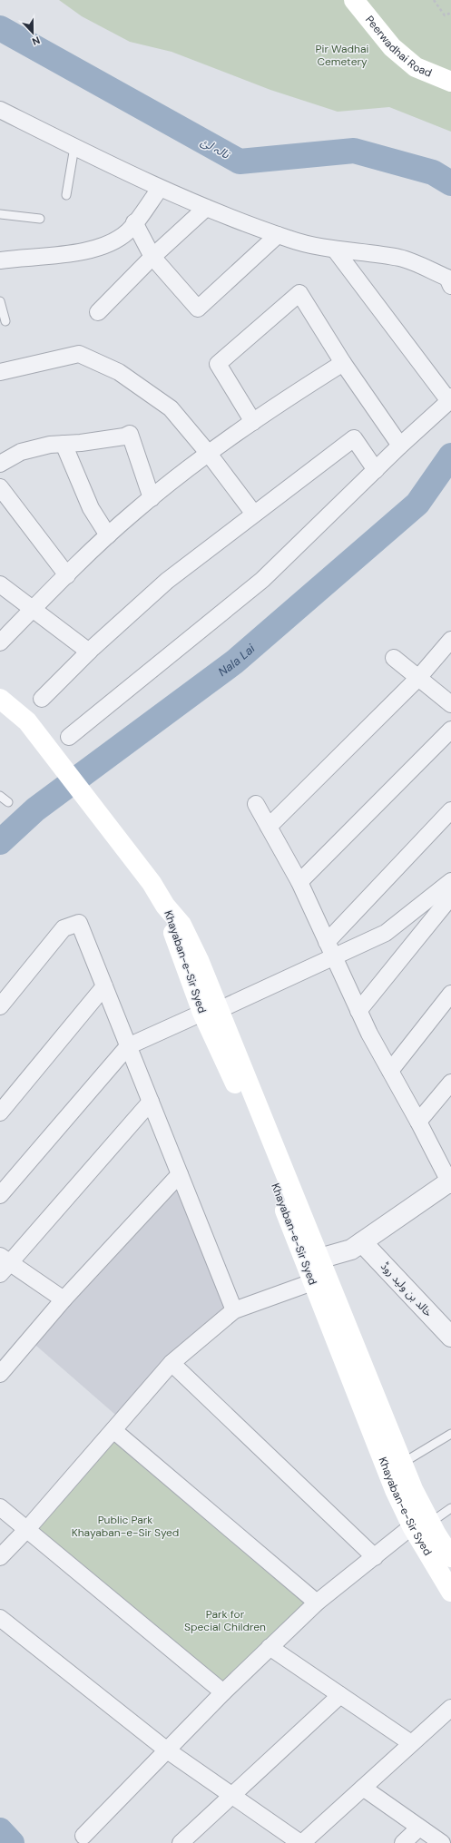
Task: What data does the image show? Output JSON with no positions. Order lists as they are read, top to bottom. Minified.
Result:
{"streets":{"main road":["Peerwadhai Road","Khayaban-e-Sir Syed"],"street":["خالد بن ولید روڈ"]},"water":["نالہ لئ","Nala Lai"],"parks":["Pir Wadhai Cemetery","Public Park Khayaban-e-Sir Syed","Park for Special Children"],"north":"bottom"}
